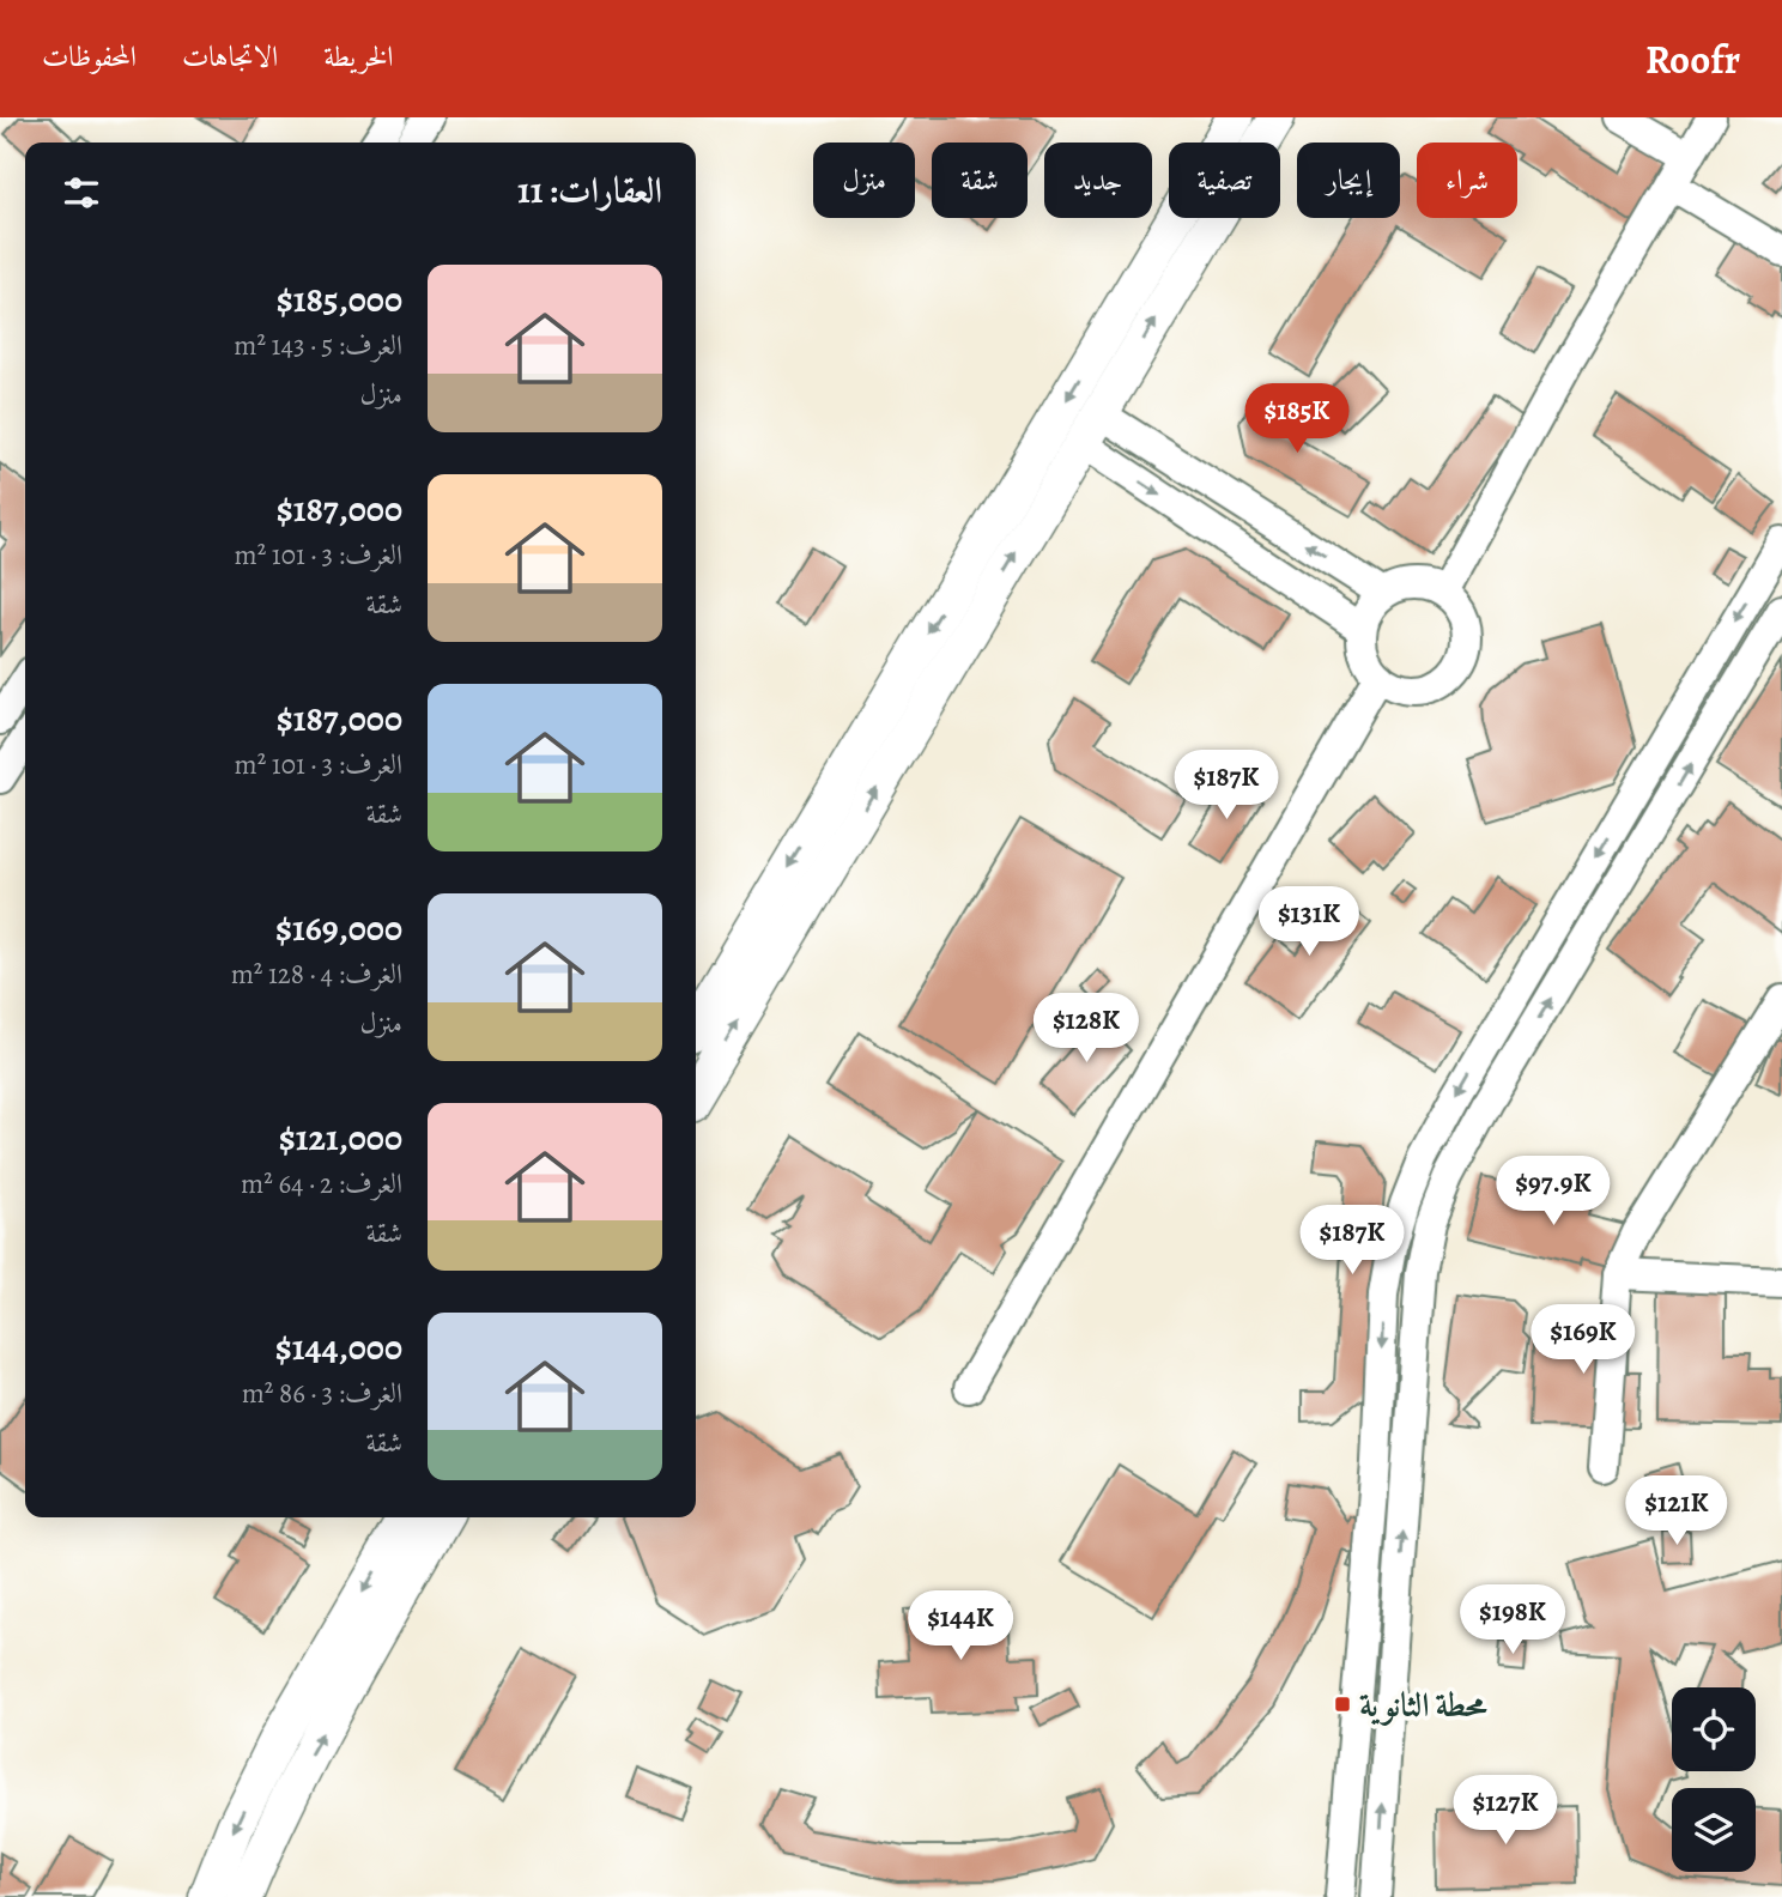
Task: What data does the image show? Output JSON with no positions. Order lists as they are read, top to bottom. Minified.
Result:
{"places":{"transit":["محطة الثانوية"]},"page":{"header":"Roofr","nav":["الخريطة","الاتجاهات","المحفوظات"],"chip":["شراء","إيجار","تصفية","جديد","شقة","منزل"],"heading":"العقارات: 11","list":[{"name":"$185,000","note":"الغرف: 5 · 143 m² · منزل"},{"name":"$187,000","note":"الغرف: 3 · 101 m² · شقة"},{"name":"$187,000","note":"الغرف: 3 · 101 m² · شقة"},{"name":"$169,000","note":"الغرف: 4 · 128 m² · منزل"},{"name":"$121,000","note":"الغرف: 2 · 64 m² · شقة"},{"name":"$144,000","note":"الغرف: 3 · 86 m² · شقة"}],"price":["$185K","$187K","$131K","$128K","$97.9K","$187K","$169K","$121K","$198K","$144K","$127K"]}}
